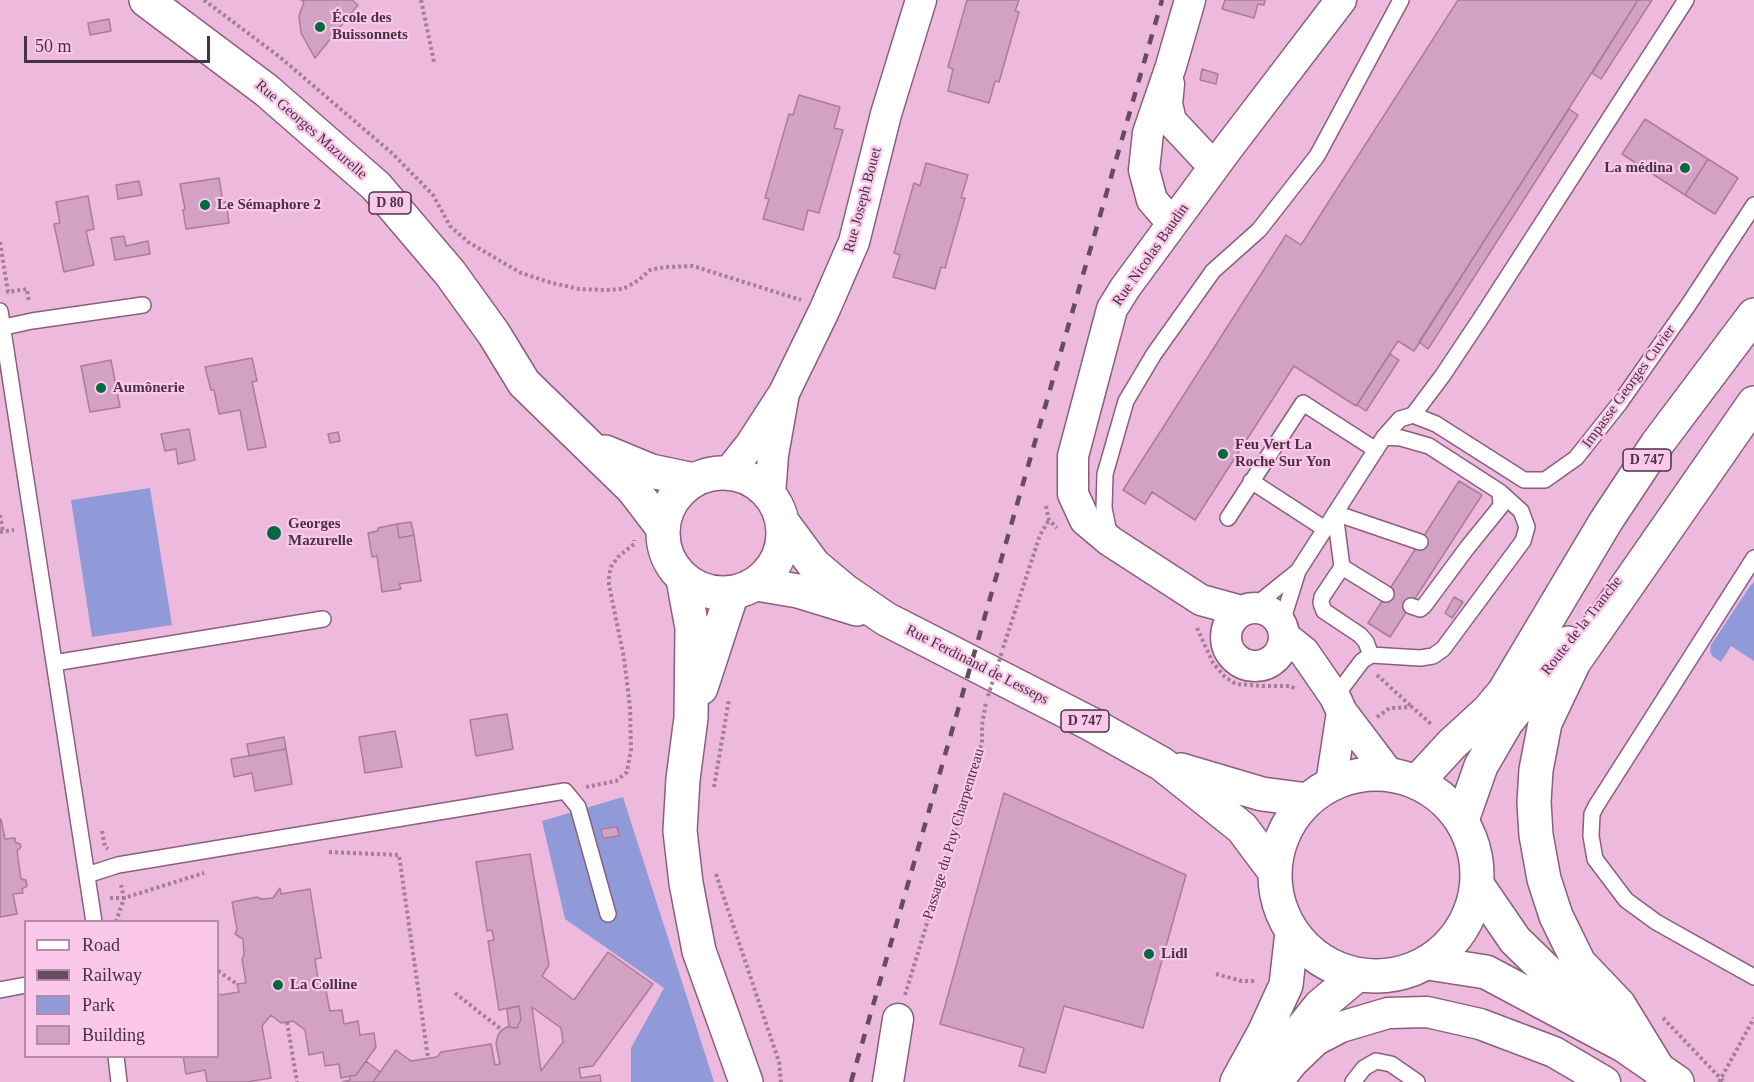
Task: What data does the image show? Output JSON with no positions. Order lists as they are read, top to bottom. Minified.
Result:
{"streets":{"main road":["Rue Georges Mazurelle","D 80","D 747","Route de la Tranche","Rue Ferdinand de Lesseps"],"street":["Rue Joseph Bouet","Rue Nicolas Baudin"],"lane":["Impasse Georges Cuvier"],"path":["Passage du Puy Charpentreau"]},"crossings":[["Rue Georges Mazurelle","Rue Joseph Bouet"],["Rue Georges Mazurelle","Rue Ferdinand de Lesseps"],["Rue Joseph Bouet","Rue Ferdinand de Lesseps"],["Route de la Tranche","Rue Ferdinand de Lesseps"]],"places":["École des Buissonnets","La médina","Le Sémaphore 2","Aumônerie","Feu Vert La Roche Sur Yon","Georges Mazurelle","Lidl","La Colline"],"legend":["Road","Railway","Park","Building"],"scale_bar":"50 m"}
